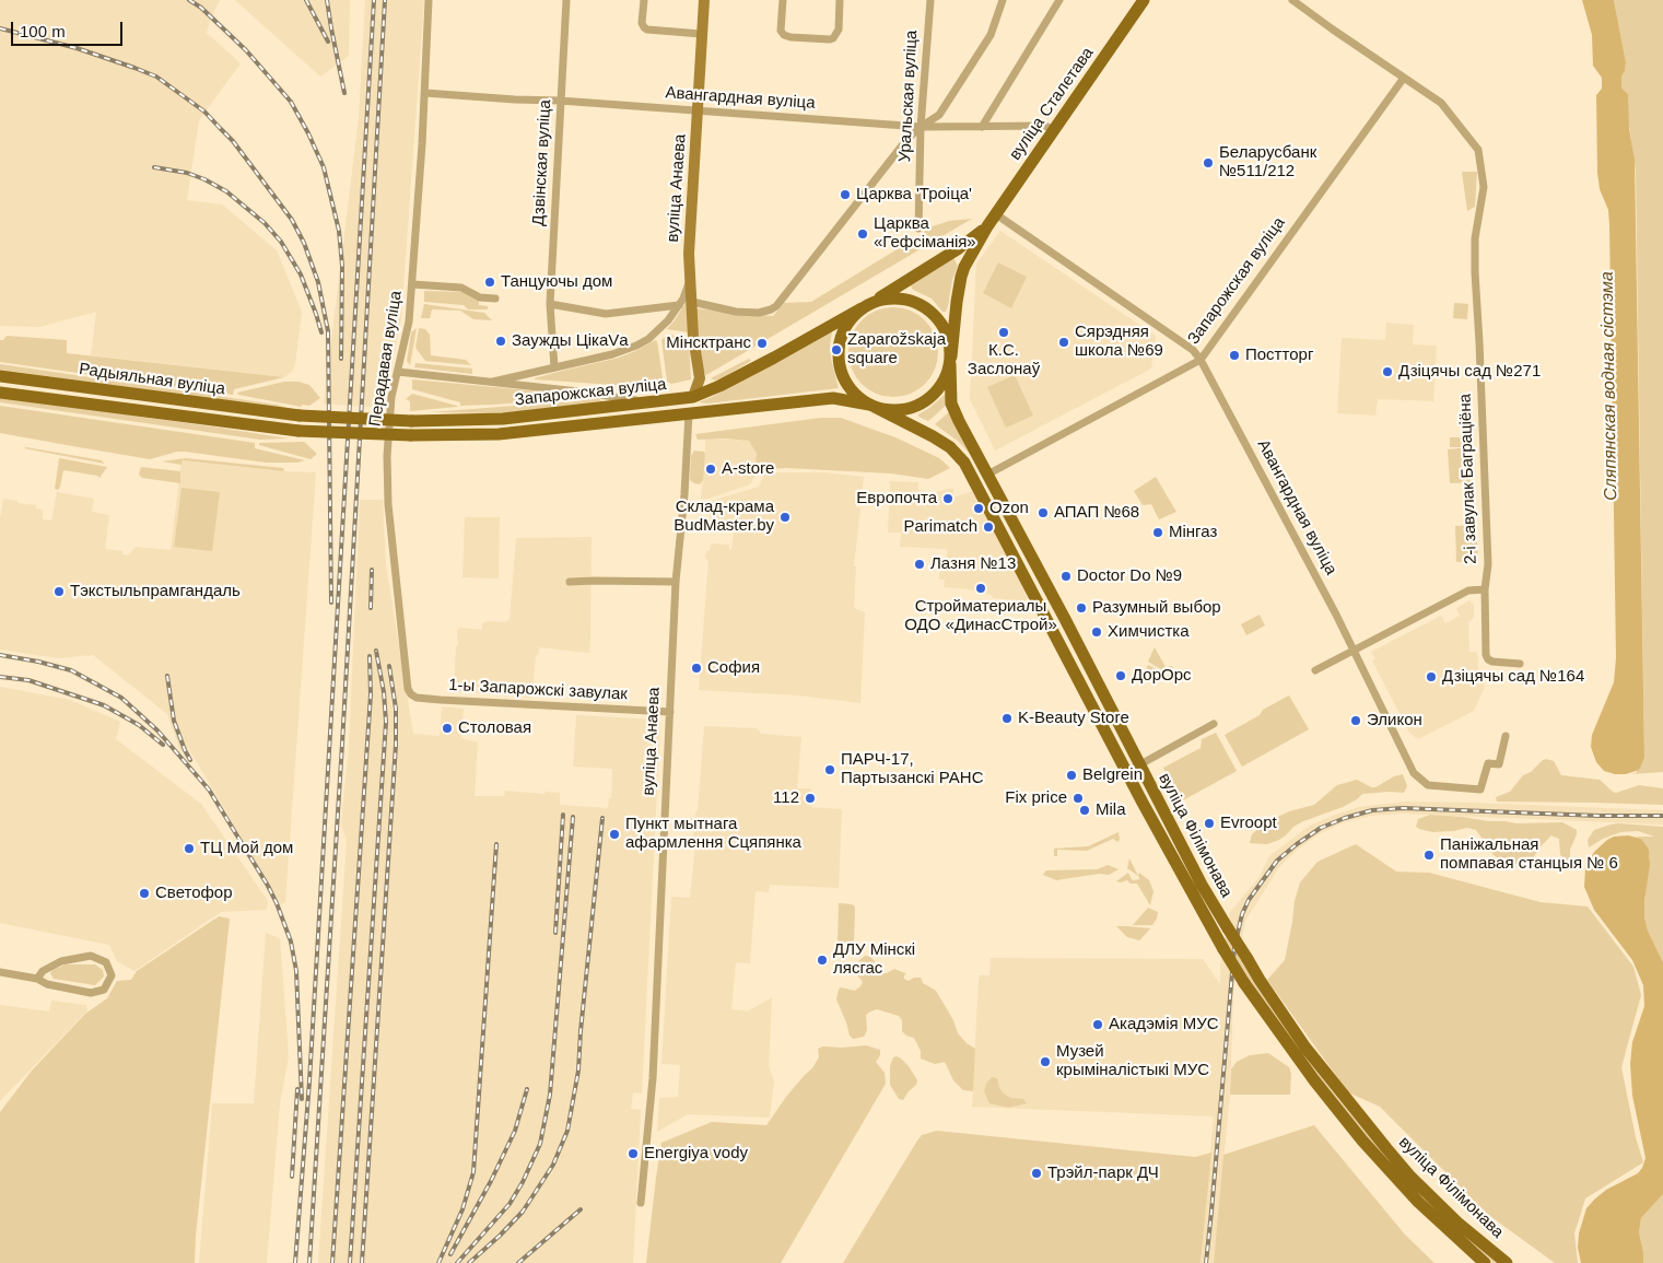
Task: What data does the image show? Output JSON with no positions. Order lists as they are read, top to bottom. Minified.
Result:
{"streets":{"main road":["вуліца Сталетава","Запарожская вуліца","Радыяльная вуліца","вуліца Філімонава"],"street":["Уральская вуліца","Авангардная вуліца","Дзвінская вуліца","вуліца Анаева","Перадавая вуліца","2-і завулак Баграціёна","1-ы Запарожскі завулак"]},"crossings":[["Уральская вуліца","Авангардная вуліца"],["Авангардная вуліца","вуліца Сталетава"],["Авангардная вуліца","Дзвінская вуліца"],["Авангардная вуліца","вуліца Анаева"],["Авангардная вуліца","Запарожская вуліца"],["Авангардная вуліца","Перадавая вуліца"],["вуліца Сталетава","Запарожская вуліца"],["Дзвінская вуліца","Запарожская вуліца"],["вуліца Анаева","Запарожская вуліца"],["вуліца Анаева","1-ы Запарожскі завулак"],["Запарожская вуліца","Радыяльная вуліца"],["Запарожская вуліца","2-і завулак Баграціёна"],["Запарожская вуліца","вуліца Філімонава"],["Перадавая вуліца","1-ы Запарожскі завулак"]],"water":["Сляпянская водная сістэма"],"places":["Беларусбанк №511/212","Царква 'Троіца'","Царква «Гефсіманія»","Танцуючы дом","К.С. Заслонаў","Заужды ЦікаVа","Сярэдняя школа №69","Мінсктранс","Zaparožskaja square","Постторг","Дзіцячы сад №271","А-store","Европочта","Ozon","АПАП №68","Склад-крама BudMaster.by","Parimatch","Мінгаз","Лазня №13","Doctor Do №9","Стройматериалы ОДО «ДинасСтрой»","Тэкстыльпрамгандаль","Разумный выбор","Химчистка","София","ДорОрс","Дзіцячы сад №164","K-Beauty Store","Эликон","Столовая","ПАРЧ-17, Партызанскі РАНС","Belgrein","112","Fix price","Mila","Evroopt","Пункт мытнага афармлення Сцяпянка","ТЦ Мой дом","Паніжальная помпавая станцыя № 6","Светофор","ДЛУ Мінскі лясгас","Акадэмія МУС","Музей крыміналістыкі МУС","Energiya vody","Трэйл-парк ДЧ"],"scale_bar":"100 m"}
